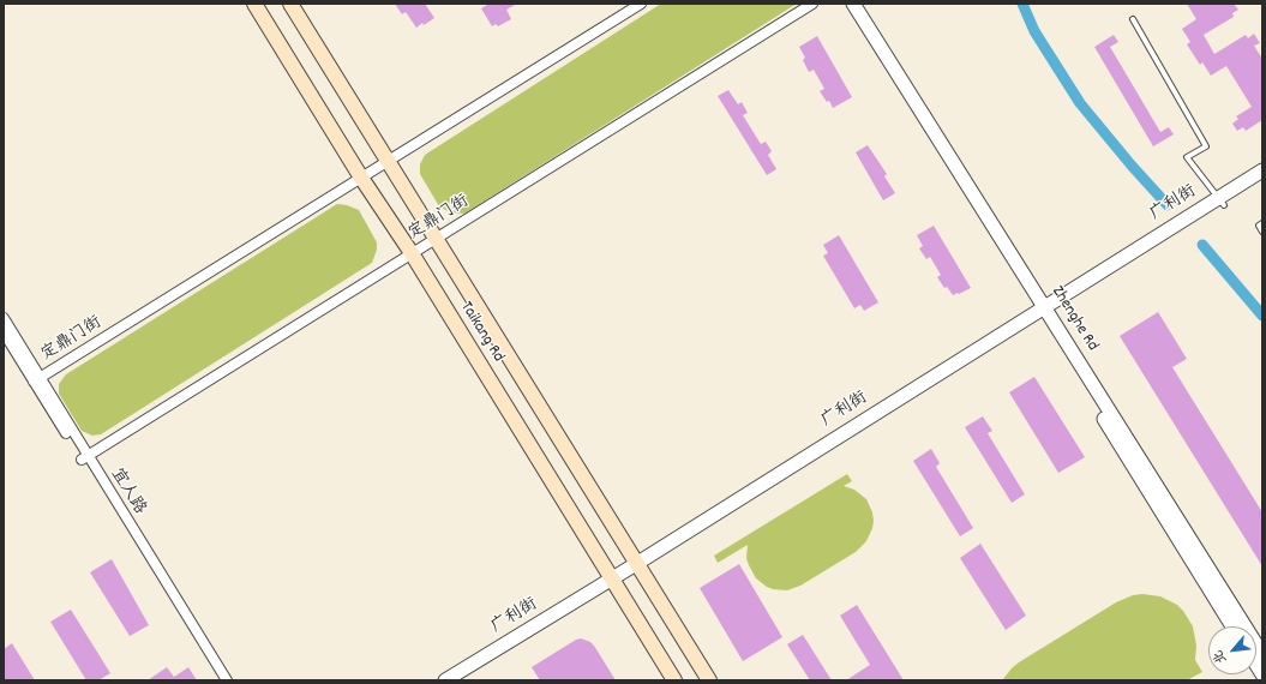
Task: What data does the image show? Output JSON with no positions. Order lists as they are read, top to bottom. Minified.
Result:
{"streets":{"main road":["Taikang Rd"],"street":["广利街","定鼎门街","Zhenghe Rd","宜人路"]},"crossings":[["广利街","Zhenghe Rd"],["广利街","Taikang Rd"],["定鼎门街","Taikang Rd"],["定鼎门街","宜人路"]],"north":"bottom left"}
